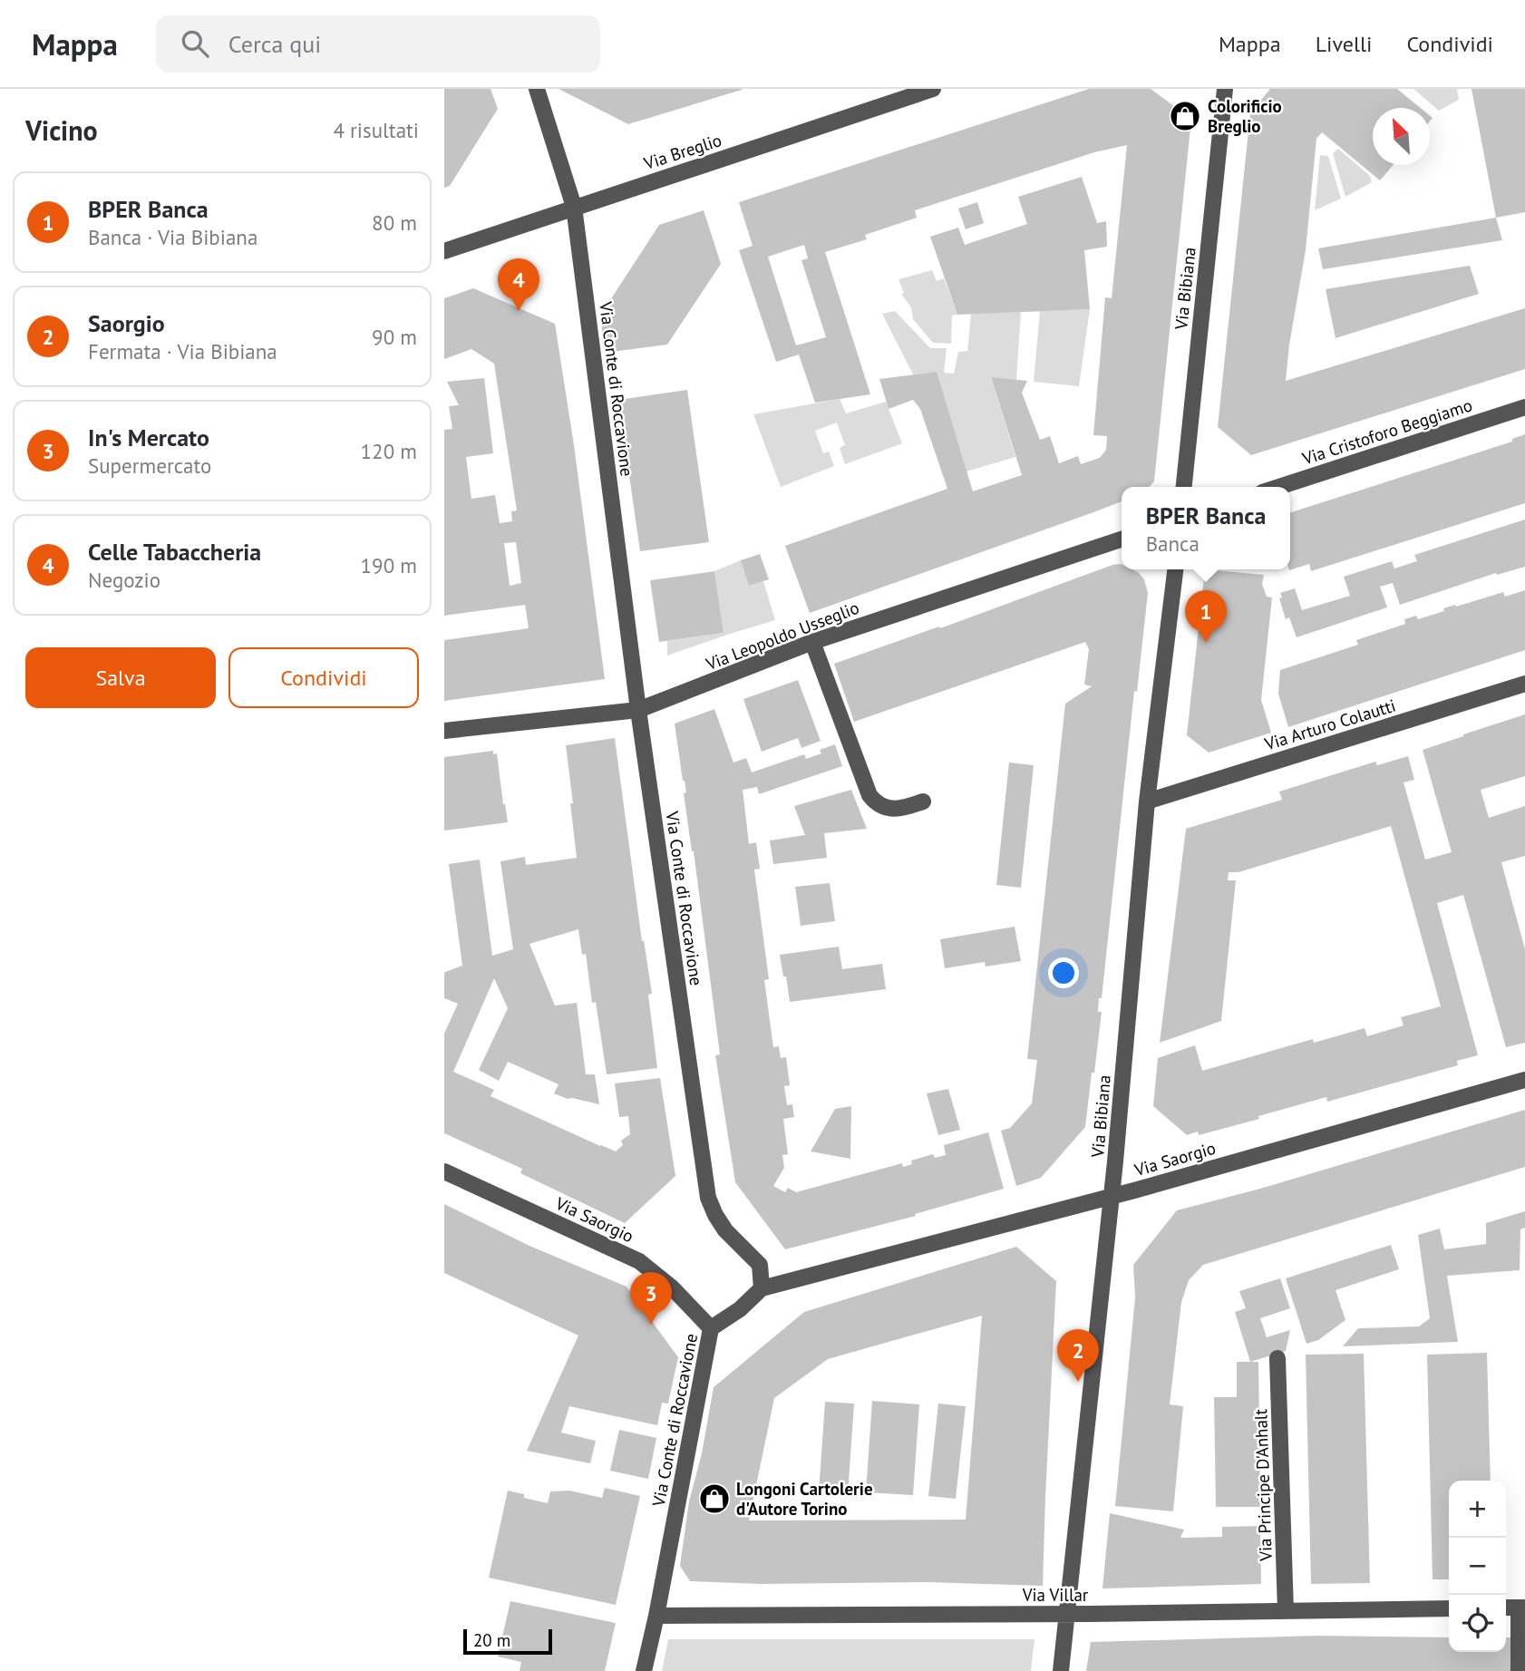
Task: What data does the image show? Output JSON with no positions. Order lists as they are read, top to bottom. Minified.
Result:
{"streets":{"street":["Via Breglio","Via Bibiana","Via Conte di Roccavione","Via Cristoforo Beggiamo","Via Leopoldo Usseglio","Via Arturo Colautti","Via Saorgio","Via Principe D'Anhalt","Via Villar"]},"crossings":[["Via Breglio","Via Conte di Roccavione"],["Via Bibiana","Via Arturo Colautti"],["Via Bibiana","Via Saorgio"],["Via Bibiana","Via Villar"],["Via Conte di Roccavione","Via Leopoldo Usseglio"],["Via Conte di Roccavione","Via Saorgio"],["Via Conte di Roccavione","Via Villar"],["Via Principe D'Anhalt","Via Villar"]],"places":{"shop":["Colorificio Breglio","Longoni Cartolerie d'Autore Torino"]},"scale_bar":"20 m","north":"top left","page":{"header":"Mappa","search":"Cerca qui","nav":["Mappa","Livelli","Condividi"],"heading":["Vicino","4 risultati"],"list":[{"mark":"1","name":"BPER Banca","note":"Banca · Via Bibiana","value":"80 m"},{"mark":"2","name":"Saorgio","note":"Fermata · Via Bibiana","value":"90 m"},{"mark":"3","name":"In's Mercato","note":"Supermercato","value":"120 m"},{"mark":"4","name":"Celle Tabaccheria","note":"Negozio","value":"190 m"}],"pins":["4","1","3","2"],"popup":["BPER Banca","Banca"],"buttons":["Salva","Condividi"],"map_buttons":["+","−"],"scale":"20 m"}}
